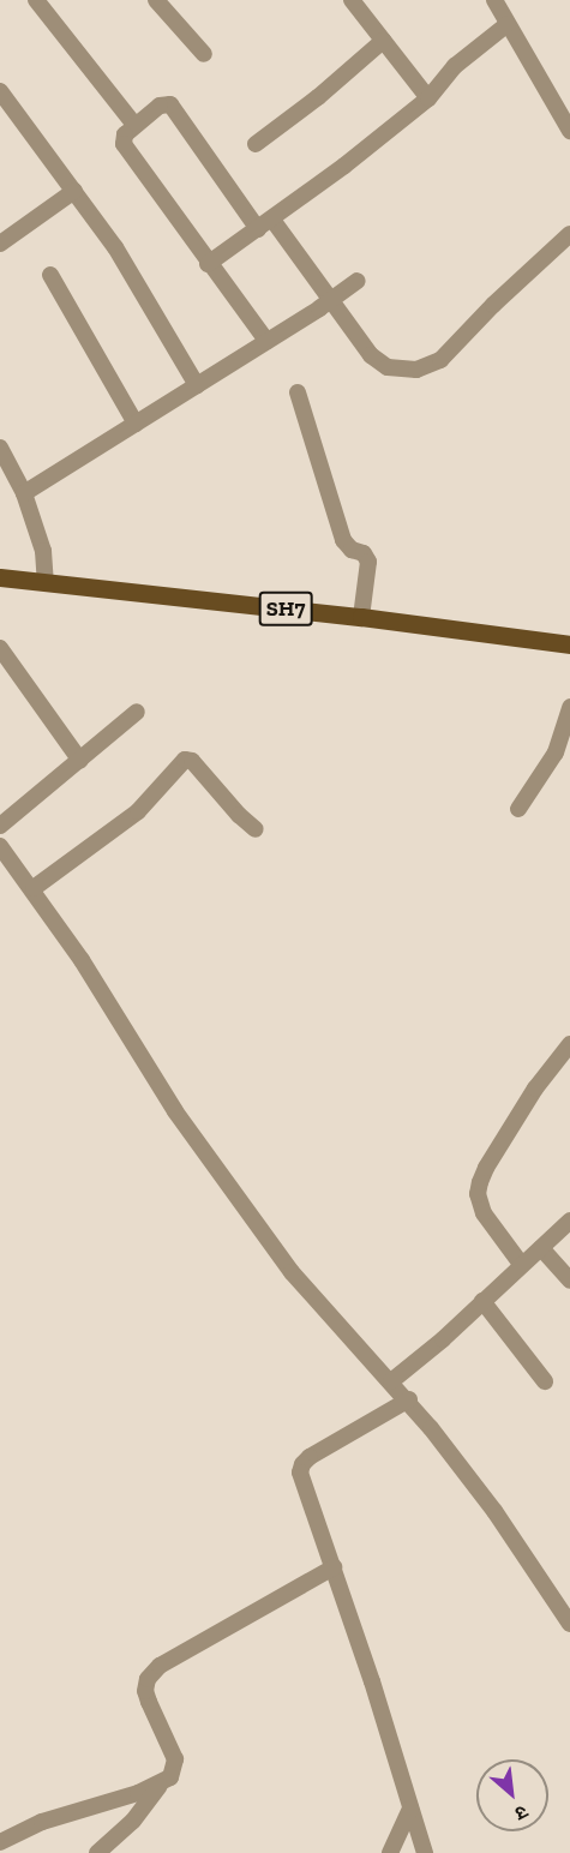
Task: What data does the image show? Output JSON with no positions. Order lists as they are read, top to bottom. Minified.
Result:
{"streets":{"main road":["SH7"]},"north":"bottom right"}
